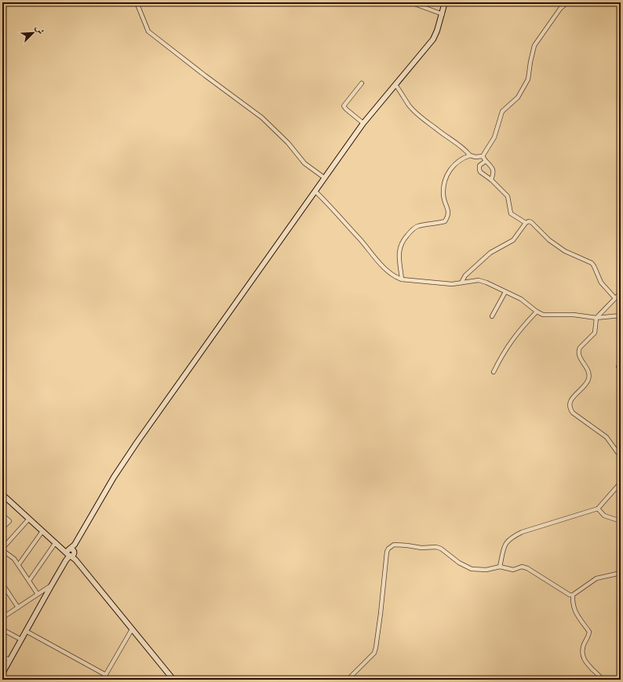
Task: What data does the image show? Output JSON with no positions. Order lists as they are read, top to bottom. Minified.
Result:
{"north":"top right"}
